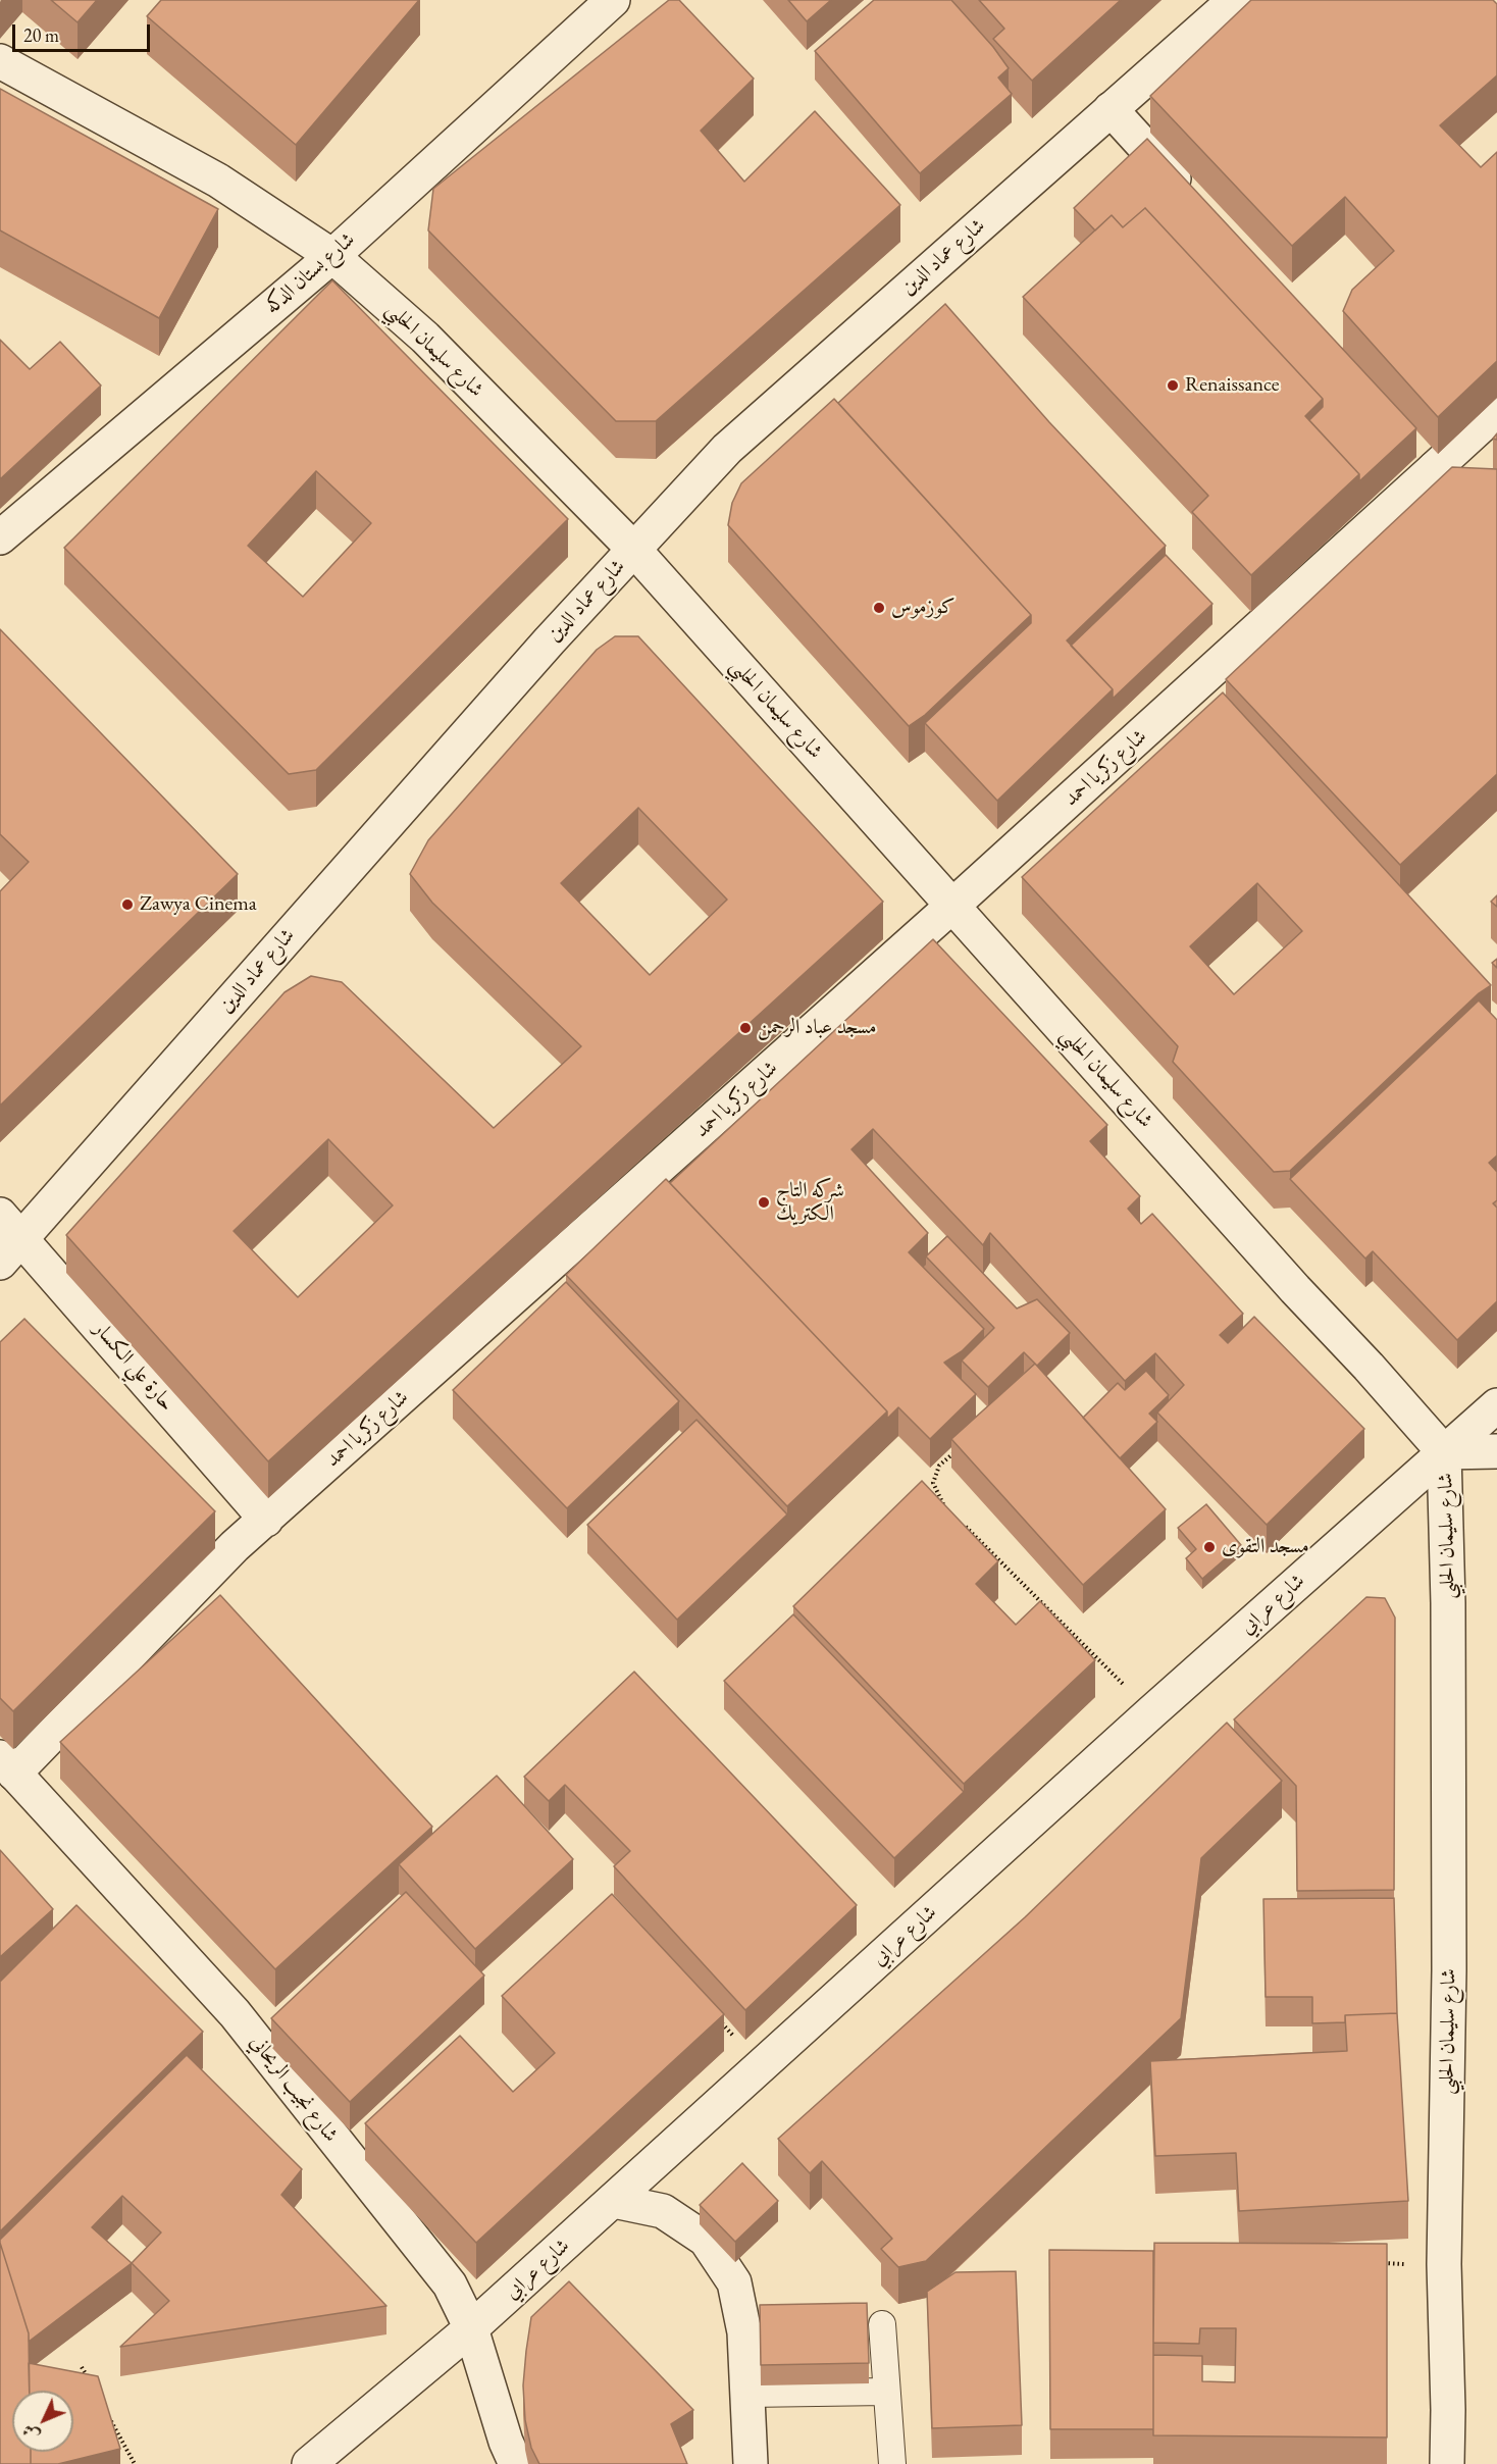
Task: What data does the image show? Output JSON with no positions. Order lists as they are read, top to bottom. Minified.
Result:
{"streets":{"street":["شارع عماد الدين","شارع بستان الدكه","شارع سليمان الحلبي","شارع زكريا احمد","حارة علي الكسار","شارع عرابي","شارع نجيب الريحاني"]},"crossings":[["شارع عماد الدين","شارع سليمان الحلبي"],["شارع عماد الدين","حارة علي الكسار"],["شارع بستان الدكه","شارع سليمان الحلبي"],["شارع سليمان الحلبي","شارع زكريا احمد"],["شارع سليمان الحلبي","شارع عرابي"],["شارع زكريا احمد","حارة علي الكسار"],["شارع زكريا احمد","شارع نجيب الريحاني"],["شارع عرابي","شارع نجيب الريحاني"]],"places":["Renaissance","كوزموس","Zawya Cinema","مسجد عباد الرحمن","شركه التاج الكتريك","مسجد التقوى"],"scale_bar":"20 m","north":"bottom left"}
